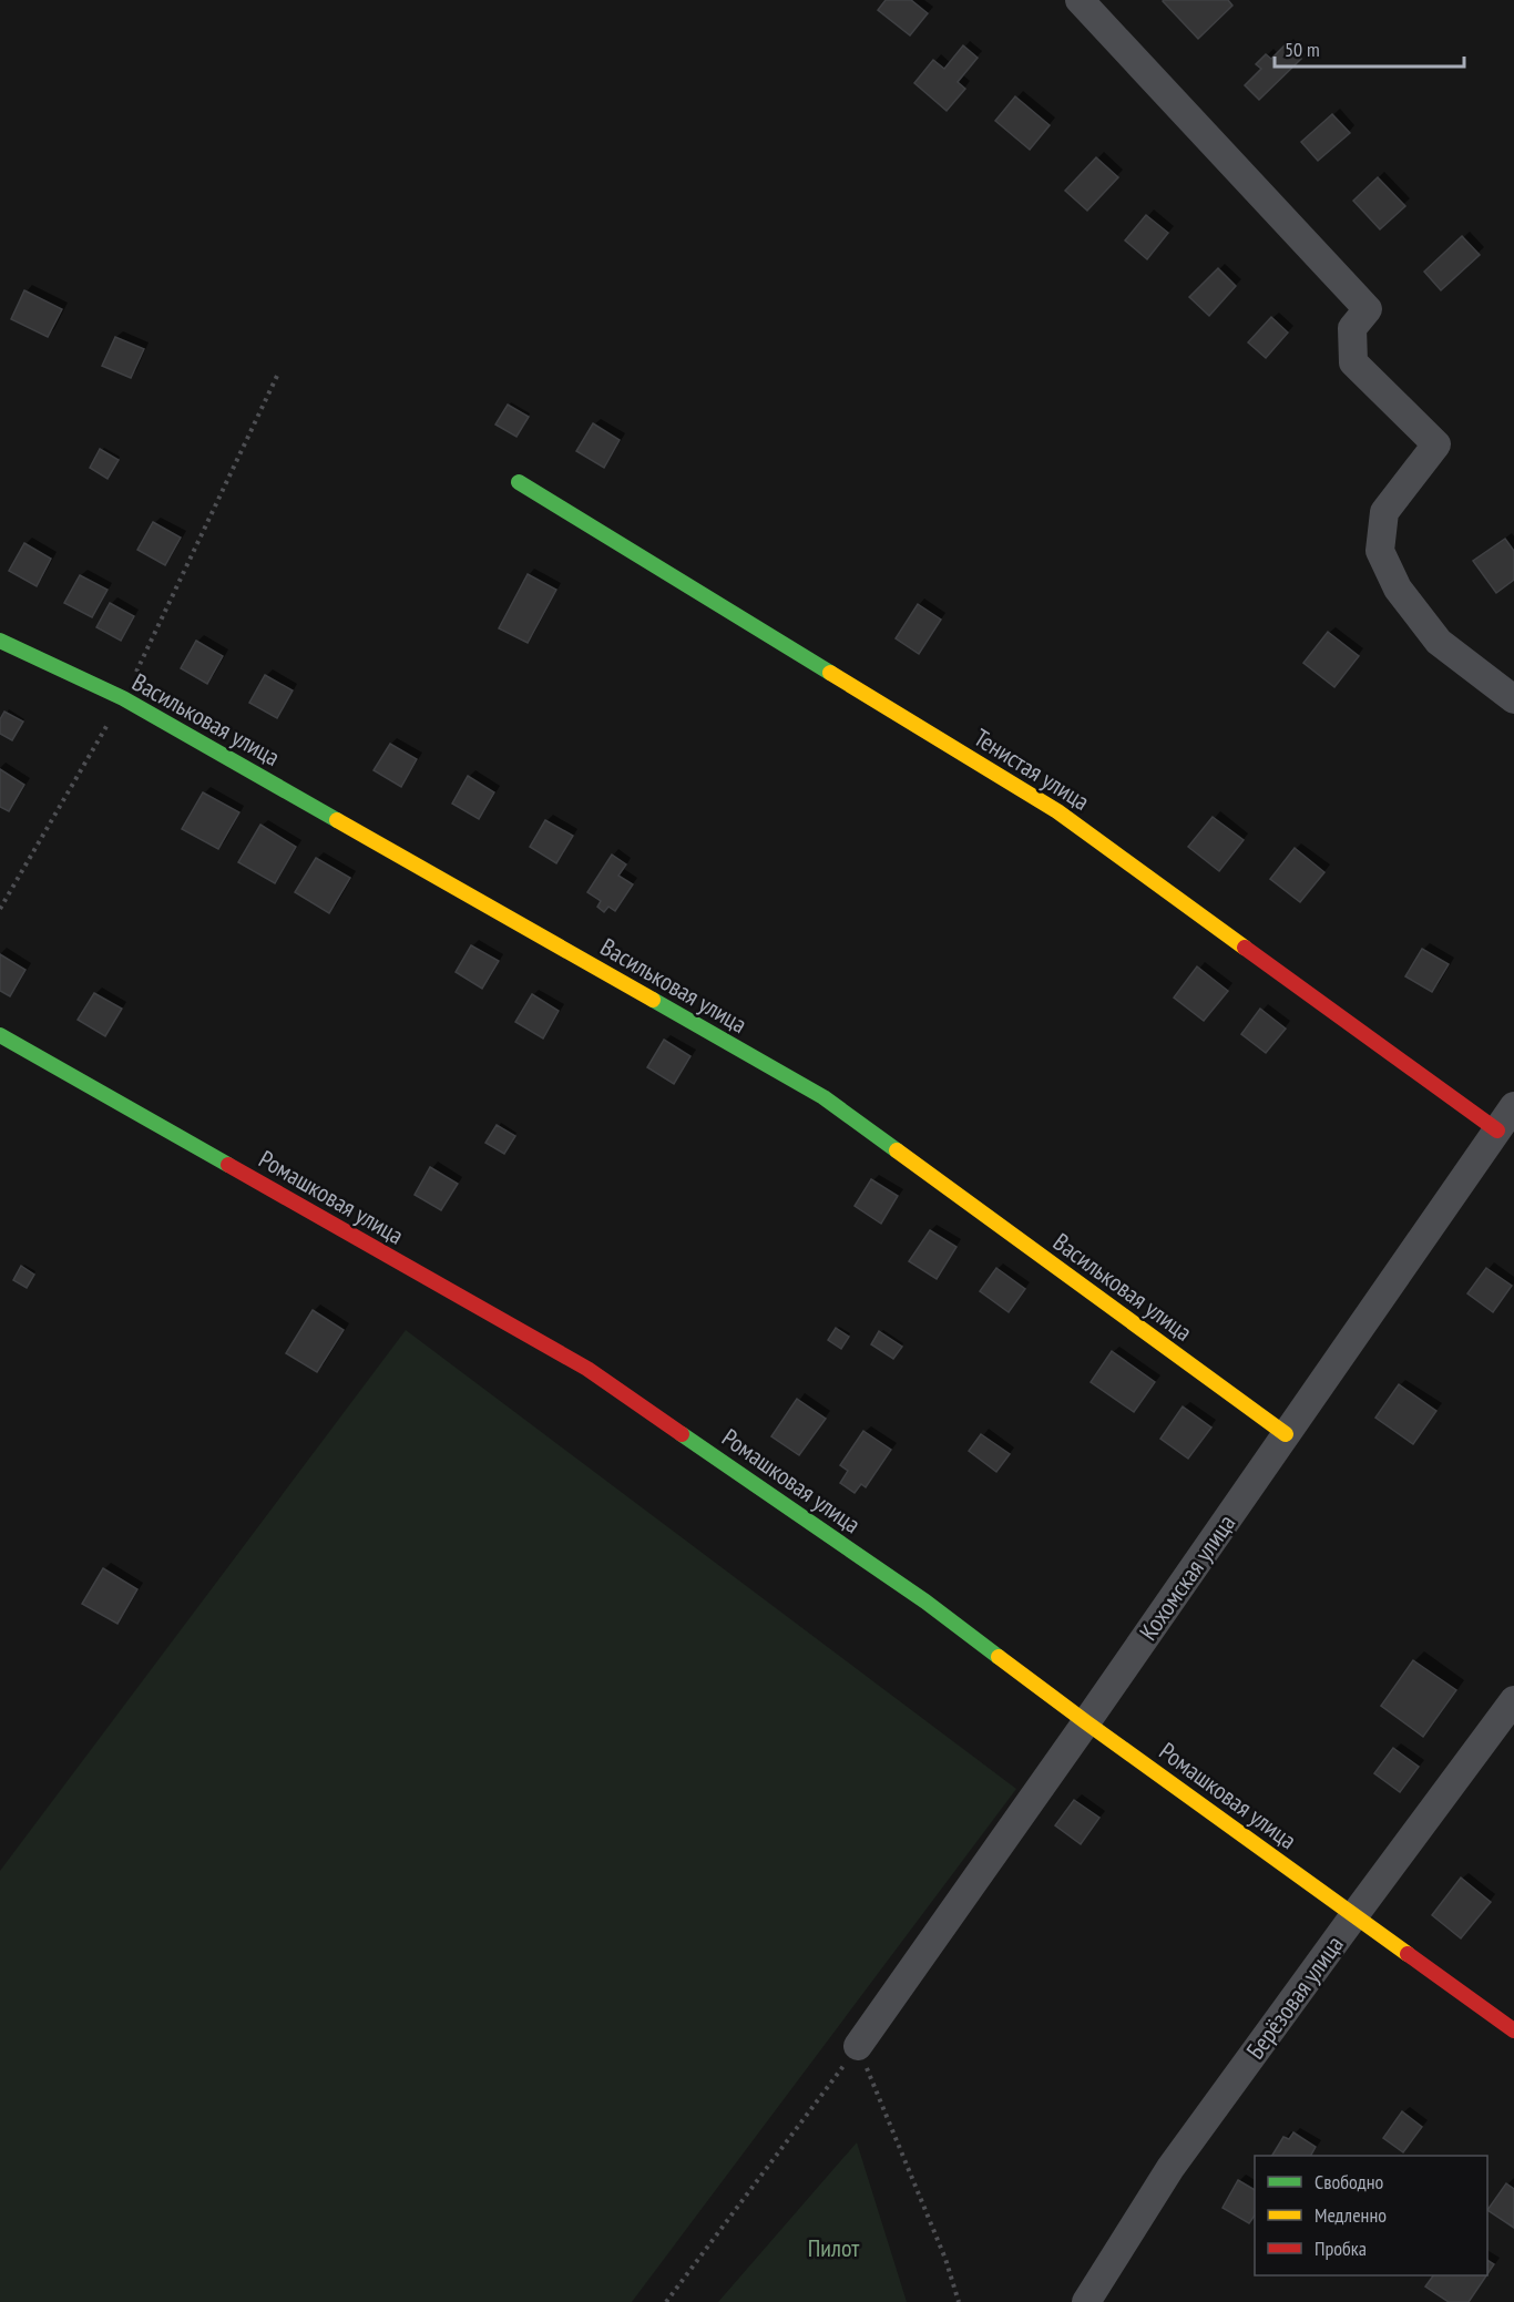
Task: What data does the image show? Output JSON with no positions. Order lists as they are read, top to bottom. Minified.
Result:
{"streets":{"street":["Васильковая улица","Тенистая улица","Ромашковая улица","Кохомская улица","Берёзовая улица"]},"crossings":[["Васильковая улица","Кохомская улица"],["Тенистая улица","Кохомская улица"],["Ромашковая улица","Кохомская улица"],["Ромашковая улица","Берёзовая улица"]],"parks":["Пилот"],"legend":["Свободно","Медленно","Пробка"],"scale_bar":"50 m"}
